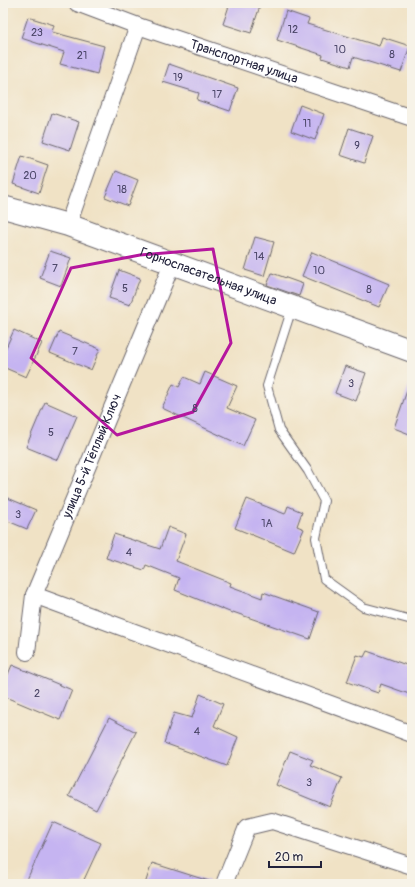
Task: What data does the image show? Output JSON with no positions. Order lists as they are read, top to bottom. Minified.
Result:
{"streets":{"main road":["Горноспасательная улица"],"street":["Транспортная улица","улица 5-й Тёплый Ключ"]},"crossings":[["Горноспасательная улица","улица 5-й Тёплый Ключ"]],"house_numbers":["12","23","10","8","21","19","17","11","9","20","18","14","7","10","5","8","7","3","8","5","3","1А","4","2","4","3"],"scale_bar":"20 m"}
